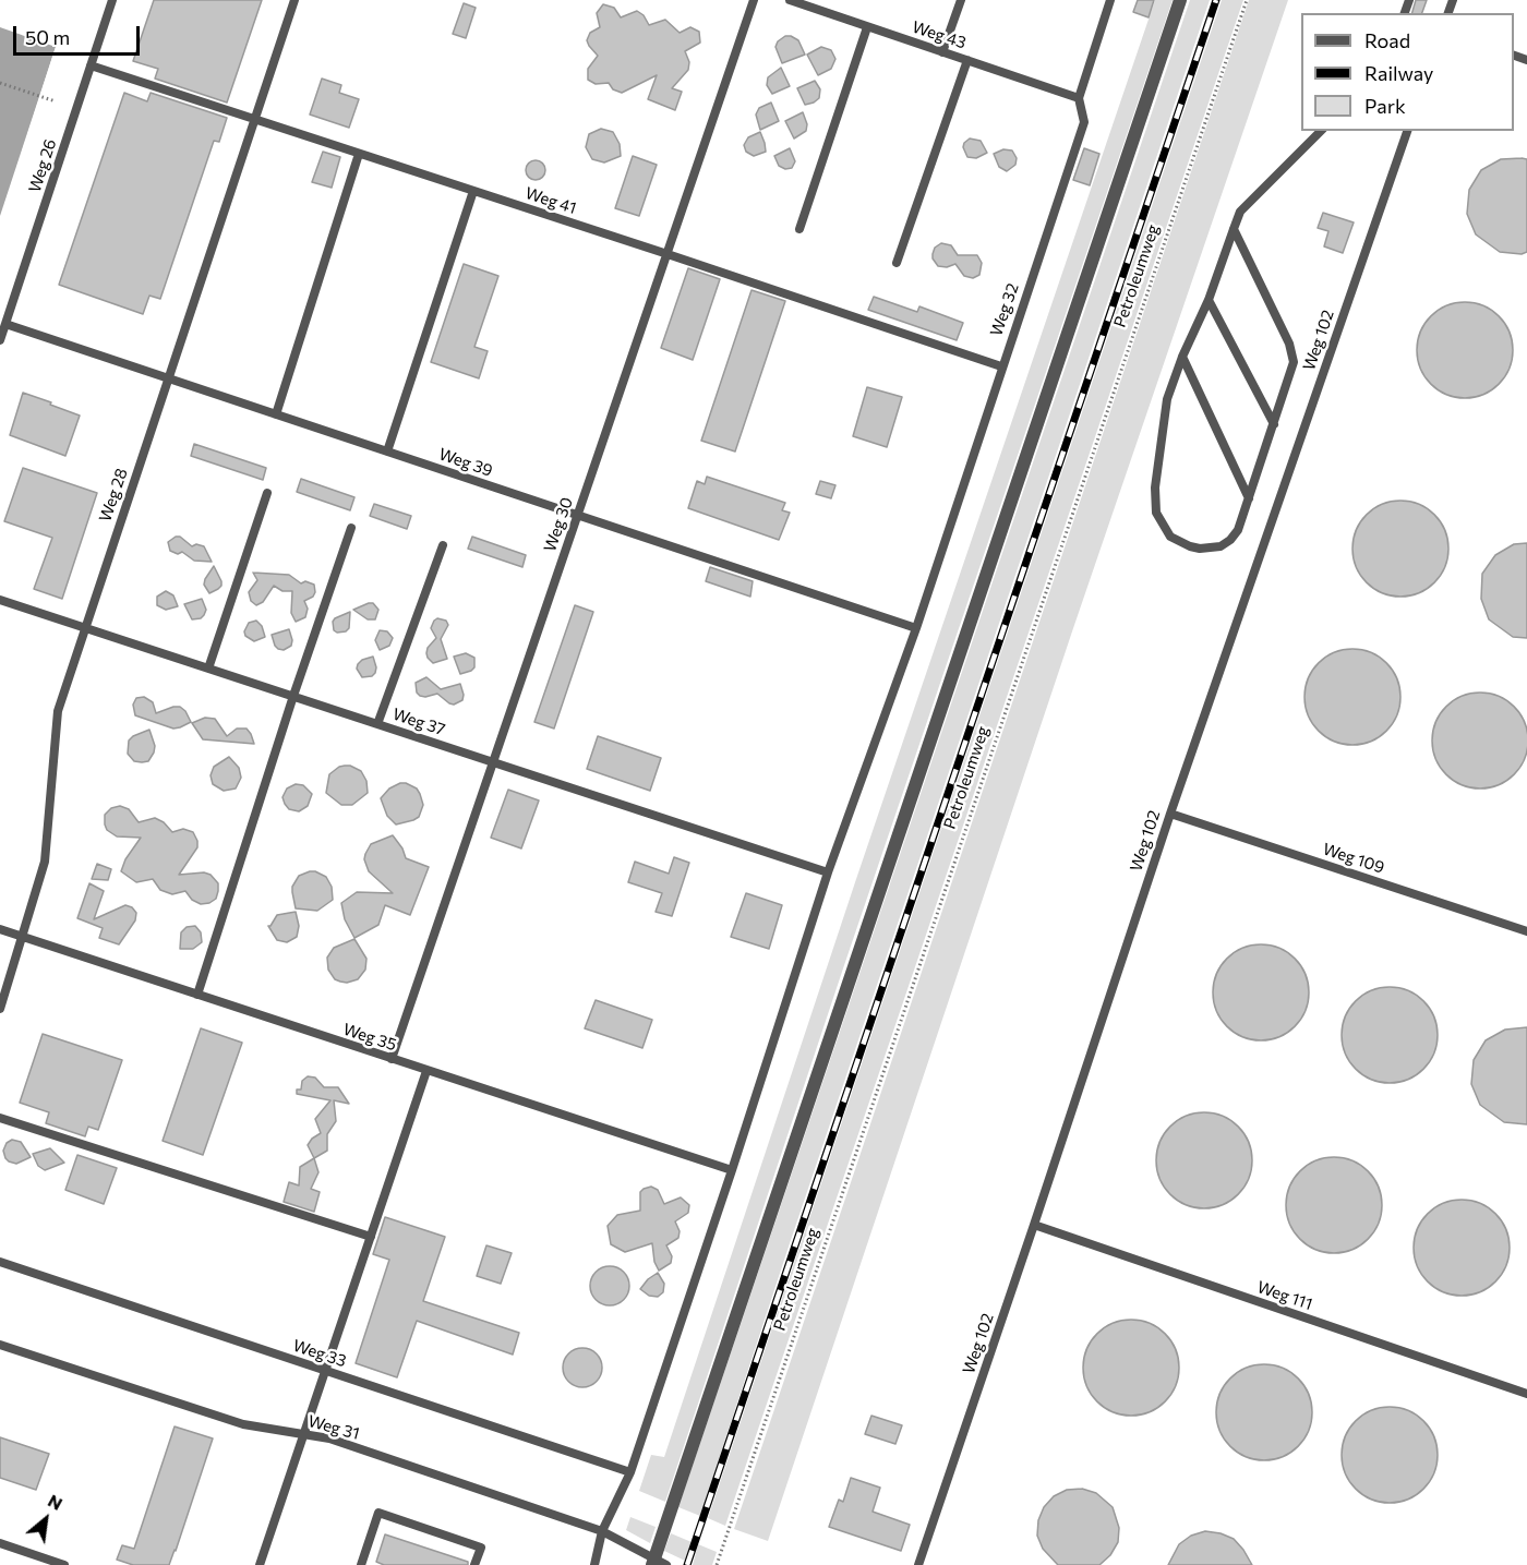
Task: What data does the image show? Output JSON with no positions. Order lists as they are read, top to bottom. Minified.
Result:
{"streets":{"lane":["Weg 43","Weg 26","Weg 41","Weg 32","Weg 102","Weg 39","Weg 28","Weg 30","Weg 37","Weg 109","Weg 35","Weg 111","Weg 33","Weg 31"],"path":["Petroleumweg"]},"crossings":[["Weg 43","Weg 32"],["Weg 26","Weg 41"],["Weg 26","Weg 39"],["Weg 41","Weg 32"],["Weg 41","Weg 28"],["Weg 41","Weg 30"],["Weg 32","Weg 39"],["Weg 32","Weg 37"],["Weg 32","Weg 35"],["Weg 32","Weg 33"],["Weg 32","Weg 31"],["Weg 102","Weg 109"],["Weg 102","Weg 111"],["Weg 39","Weg 28"],["Weg 39","Weg 30"],["Weg 28","Weg 37"],["Weg 28","Weg 35"],["Weg 30","Weg 37"],["Weg 30","Weg 35"]],"legend":["Road","Railway","Park"],"scale_bar":"50 m","north":"top right"}
